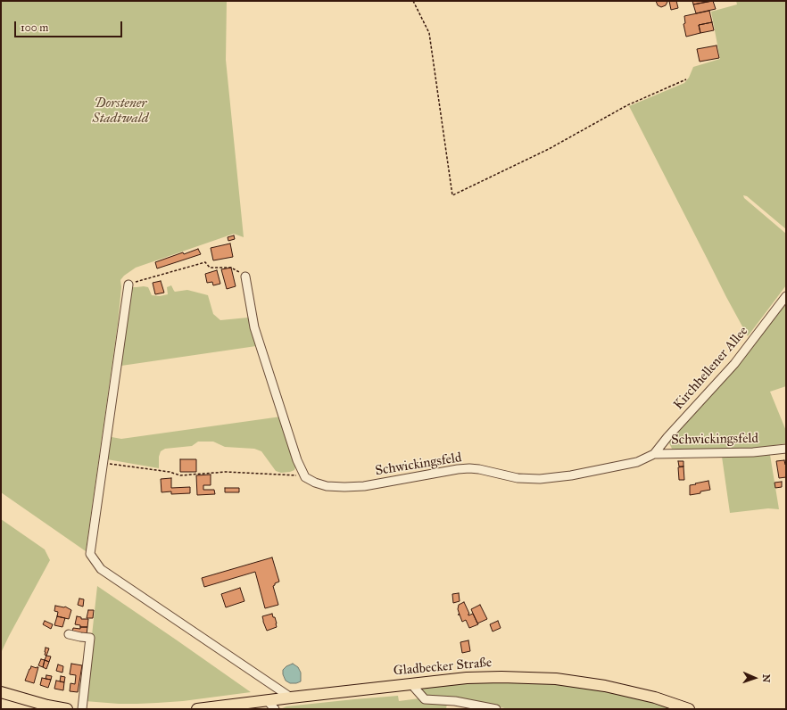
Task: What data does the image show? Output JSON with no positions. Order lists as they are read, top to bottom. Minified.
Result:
{"streets":{"main road":["Gladbecker Straße"],"street":["Kirchhellener Allee","Schwickingsfeld"]},"crossings":[["Kirchhellener Allee","Schwickingsfeld"]],"parks":["Dorstener Stadtwald"],"scale_bar":"100 m","north":"right"}
